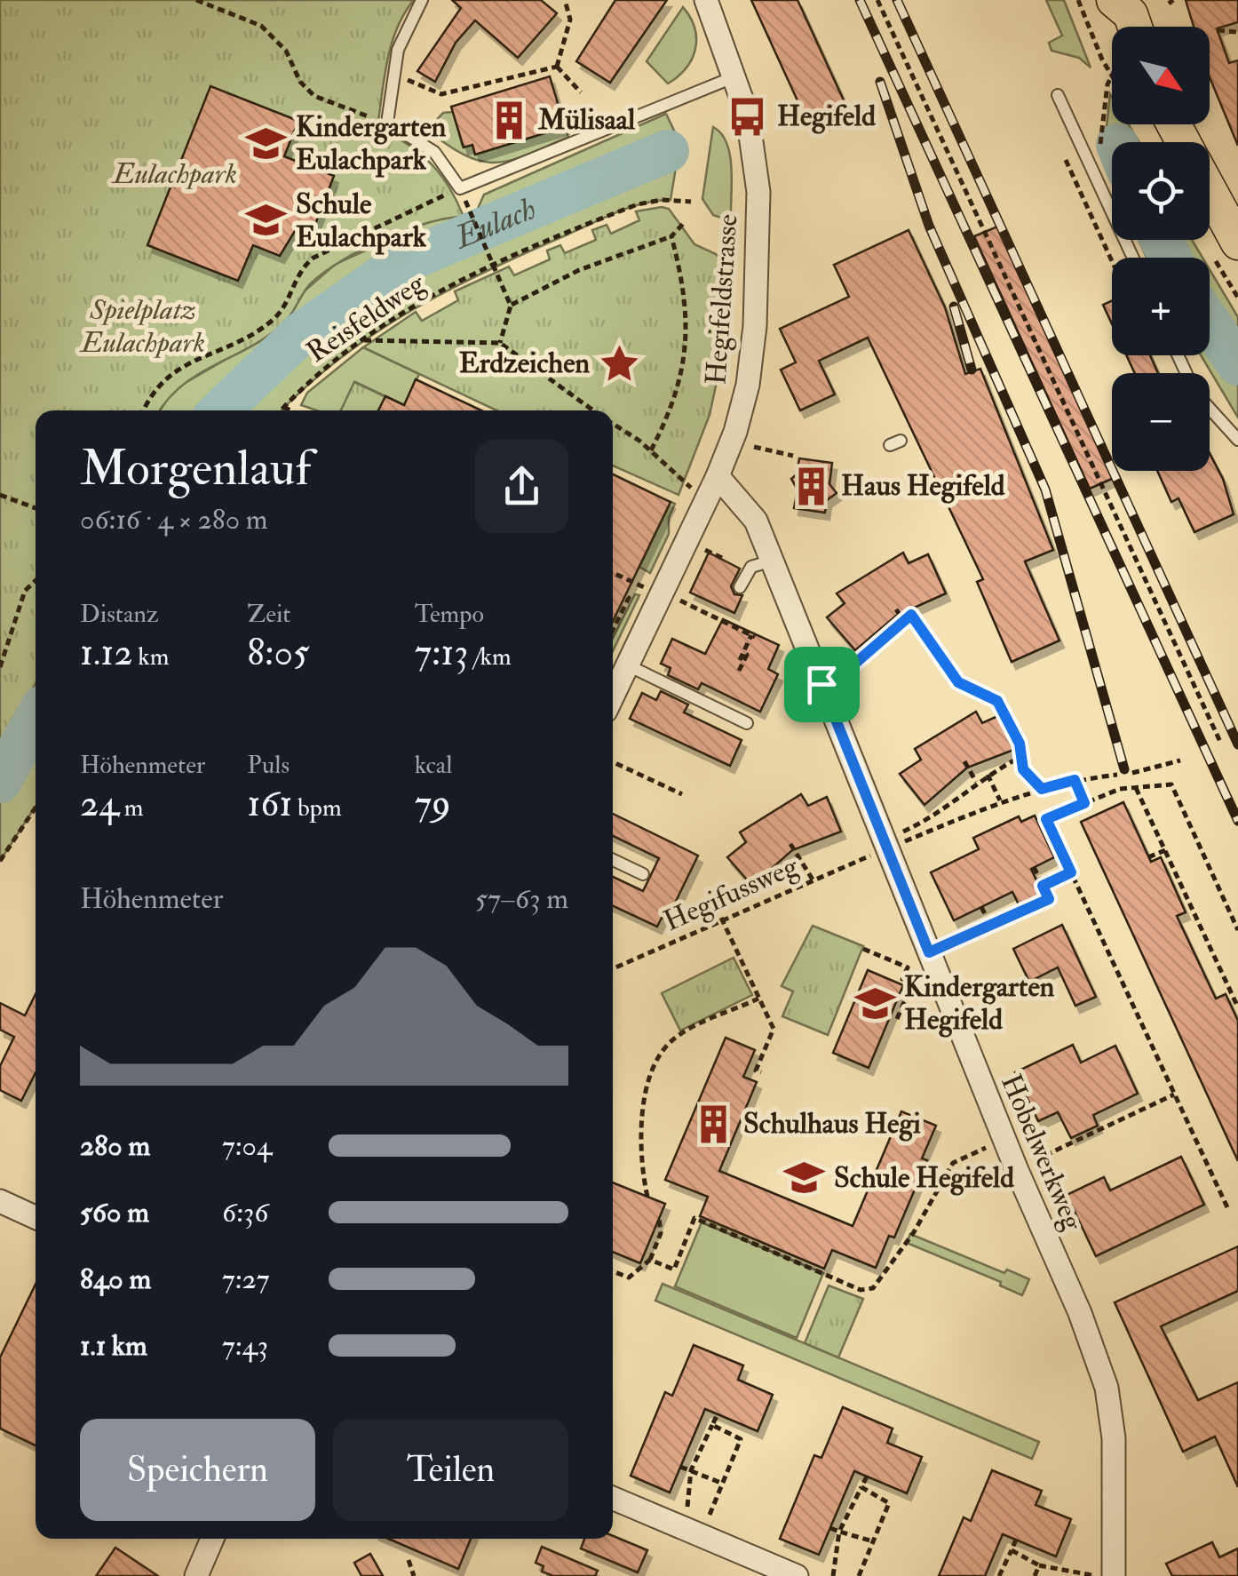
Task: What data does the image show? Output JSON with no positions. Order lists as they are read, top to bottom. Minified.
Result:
{"streets":{"street":["Hegifeldstrasse","Hobelwerkweg"],"path":["Reisfeldweg","Hegifussweg"]},"crossings":[["Hegifeldstrasse","Hobelwerkweg"]],"water":["Eulach"],"parks":["Eulachpark","Spielplatz Eulachpark"],"places":{"bus stop":["Hegifeld"],"building":["Mülisaal","Haus Hegifeld","Schulhaus Hegi"],"school or university":["Kindergarten Eulachpark","Schule Eulachpark","Kindergarten Hegifeld","Schule Hegifeld"],"place":["Erdzeichen"]},"north":"bottom right","page":{"map_buttons":["+","−"],"heading":["Morgenlauf","06:16 · 4 × 280 m"],"stats":[["Distanz","1.12 km"],["Zeit","8:05"],["Tempo","7:13 /km"],["Höhenmeter","24 m"],["Puls","161 bpm"],["kcal","79"]],"chart":["Höhenmeter","57–63 m"],"list":[{"name":"280 m","note":"7:04"},{"name":"560 m","note":"6:36"},{"name":"840 m","note":"7:27"},{"name":"1.1 km","note":"7:43"}],"buttons":["Speichern","Teilen"]}}
